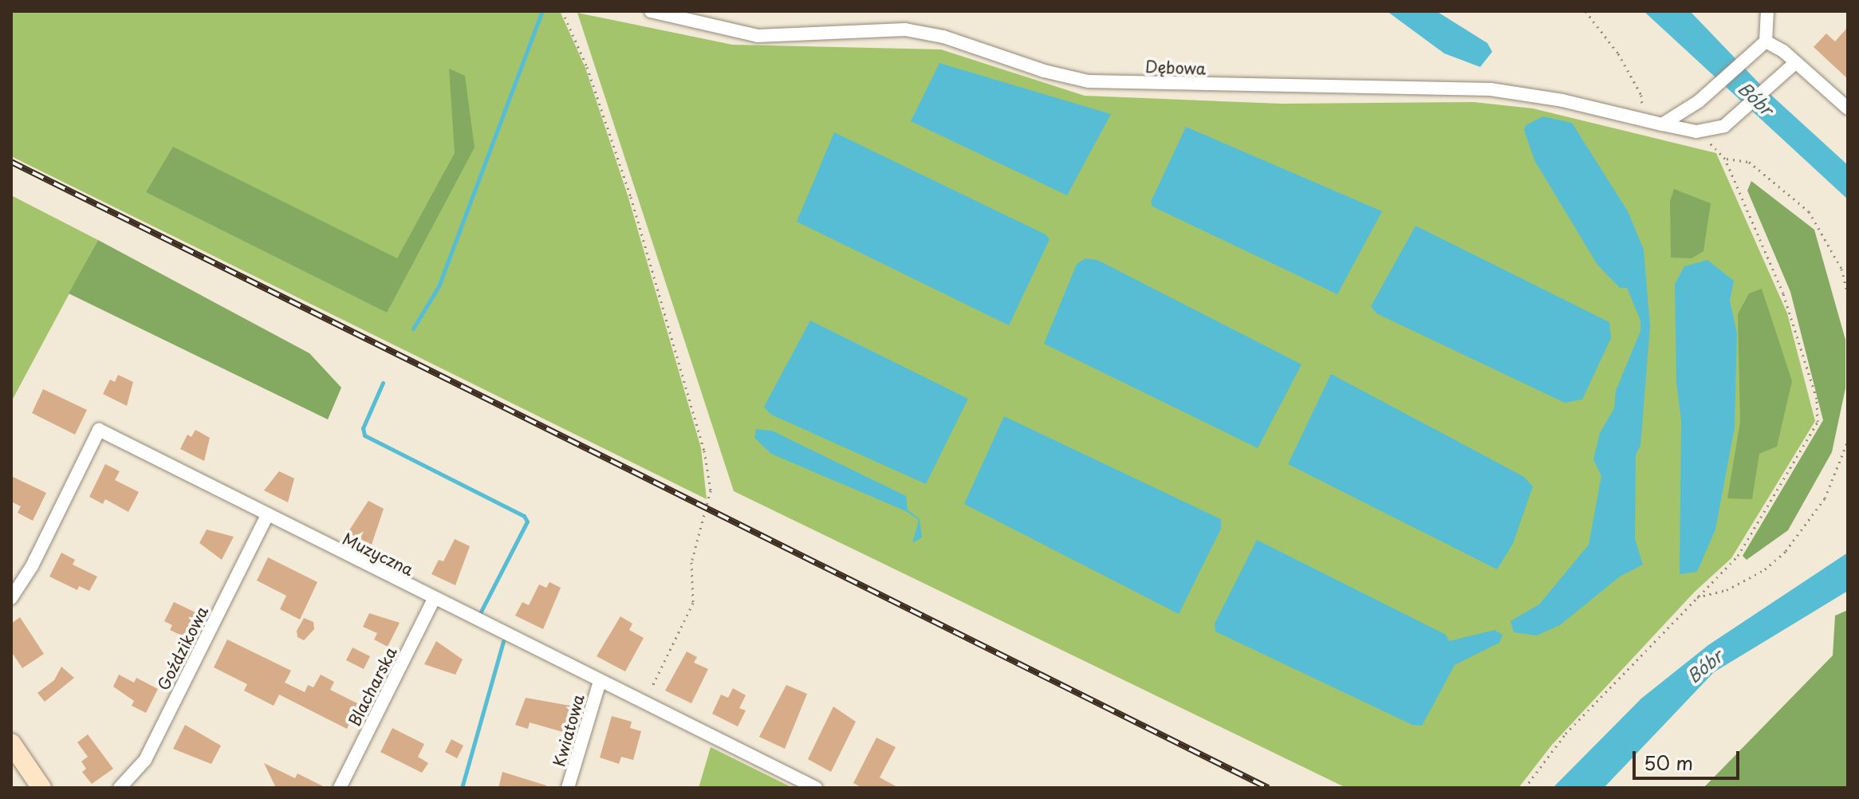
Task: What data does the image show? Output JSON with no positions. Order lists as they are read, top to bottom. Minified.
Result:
{"streets":{"street":["Dębowa","Muzyczna","Goździkowa","Blacharska","Kwiatowa"]},"crossings":[["Muzyczna","Goździkowa"],["Muzyczna","Blacharska"],["Muzyczna","Kwiatowa"]],"water":["Bóbr"],"scale_bar":"50 m"}
